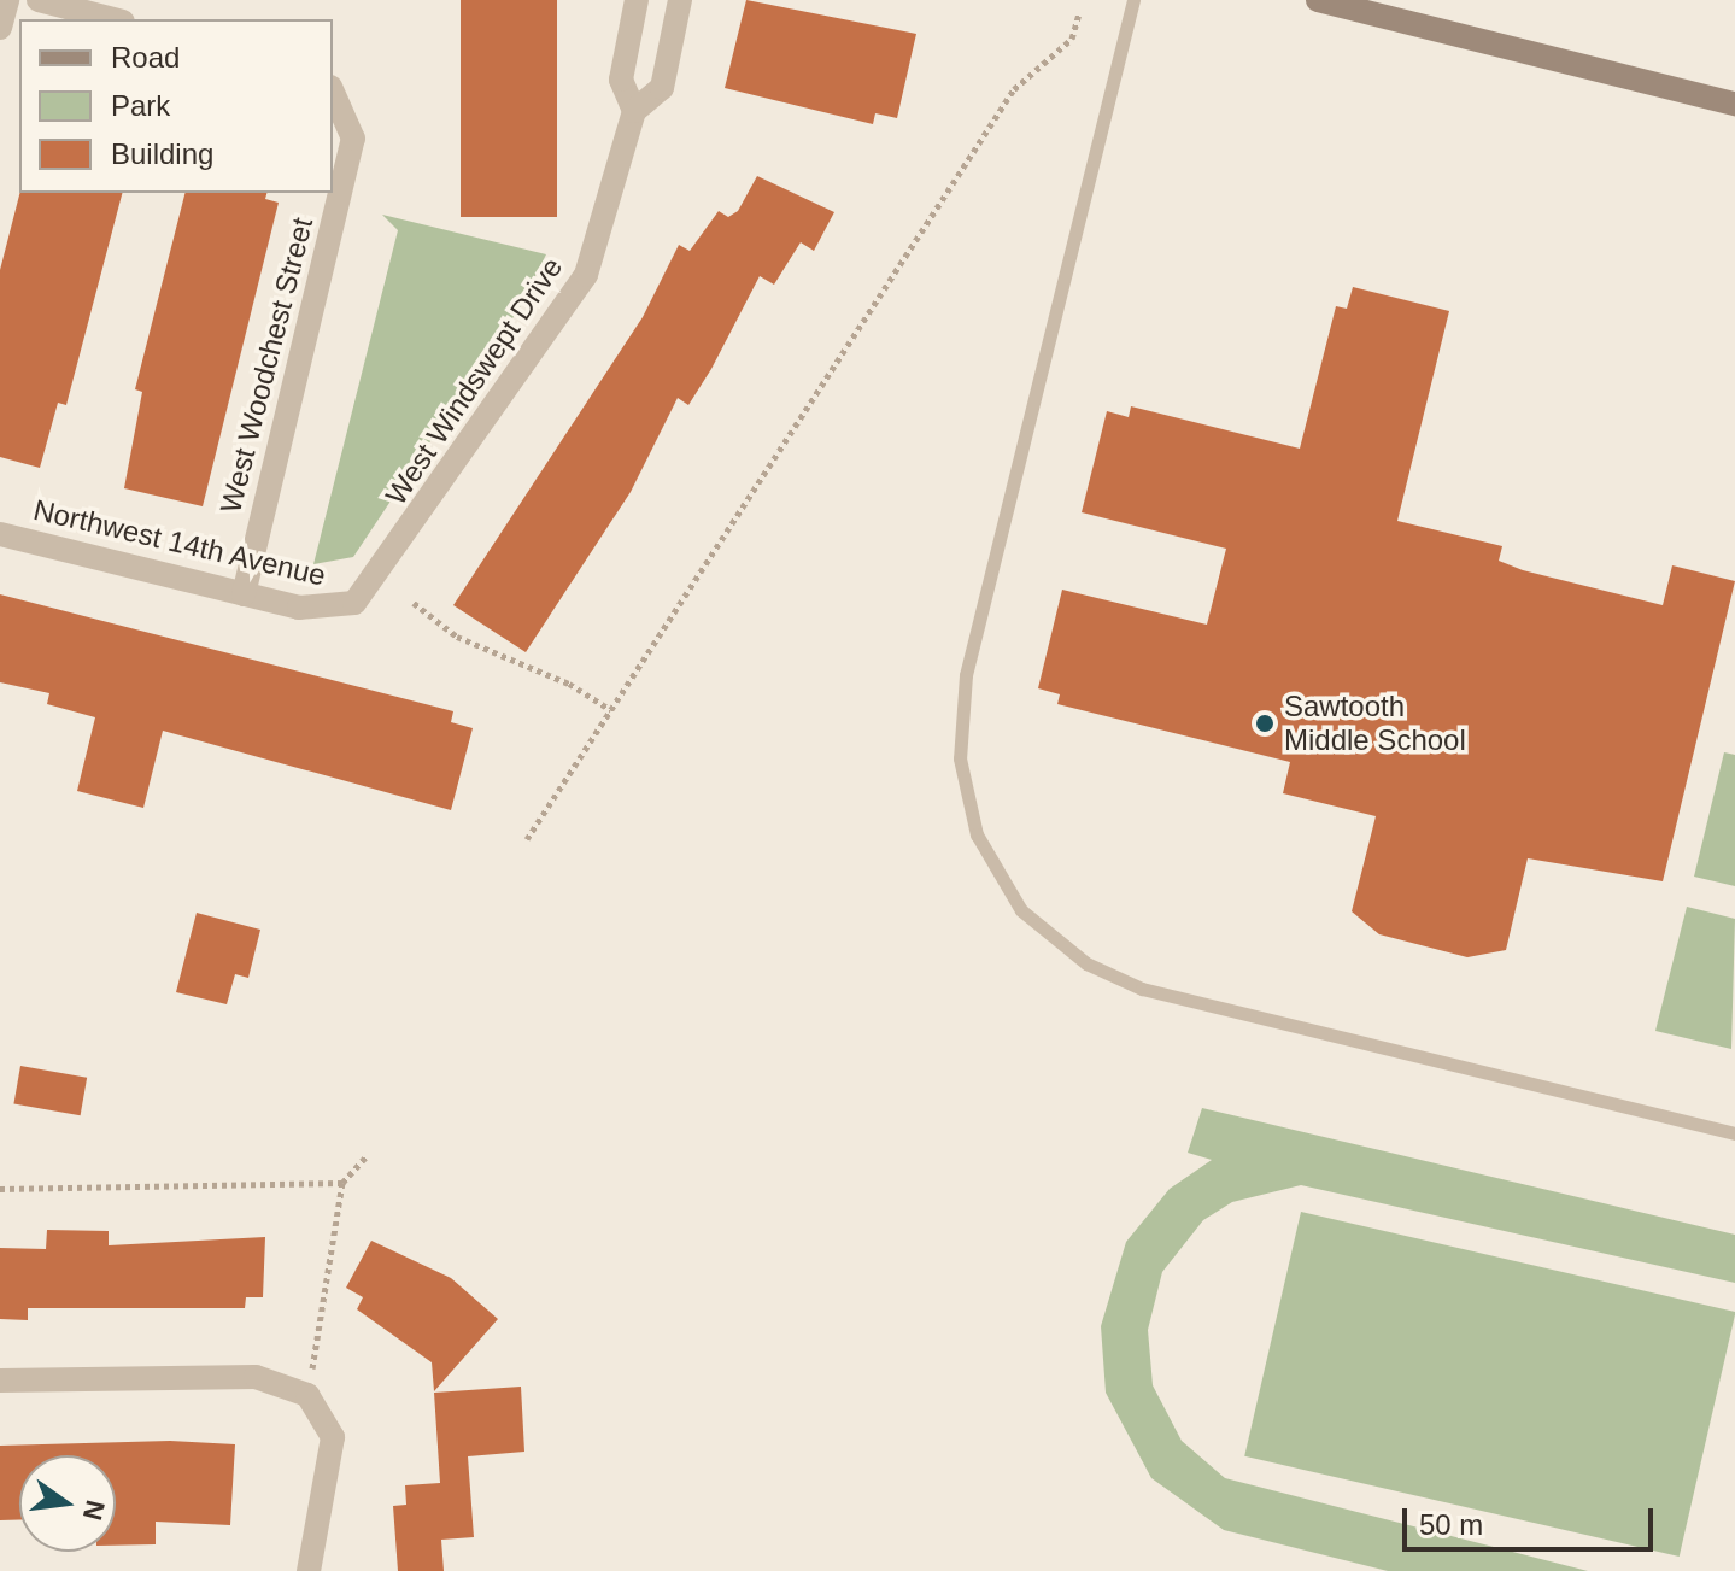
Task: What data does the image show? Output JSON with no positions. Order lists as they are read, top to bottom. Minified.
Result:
{"streets":{"street":["West Woodchest Street","West Windswept Drive","Northwest 14th Avenue"]},"crossings":[["West Woodchest Street","Northwest 14th Avenue"],["West Windswept Drive","Northwest 14th Avenue"]],"places":["Sawtooth Middle School"],"legend":["Road","Park","Building"],"scale_bar":"50 m","north":"right"}
